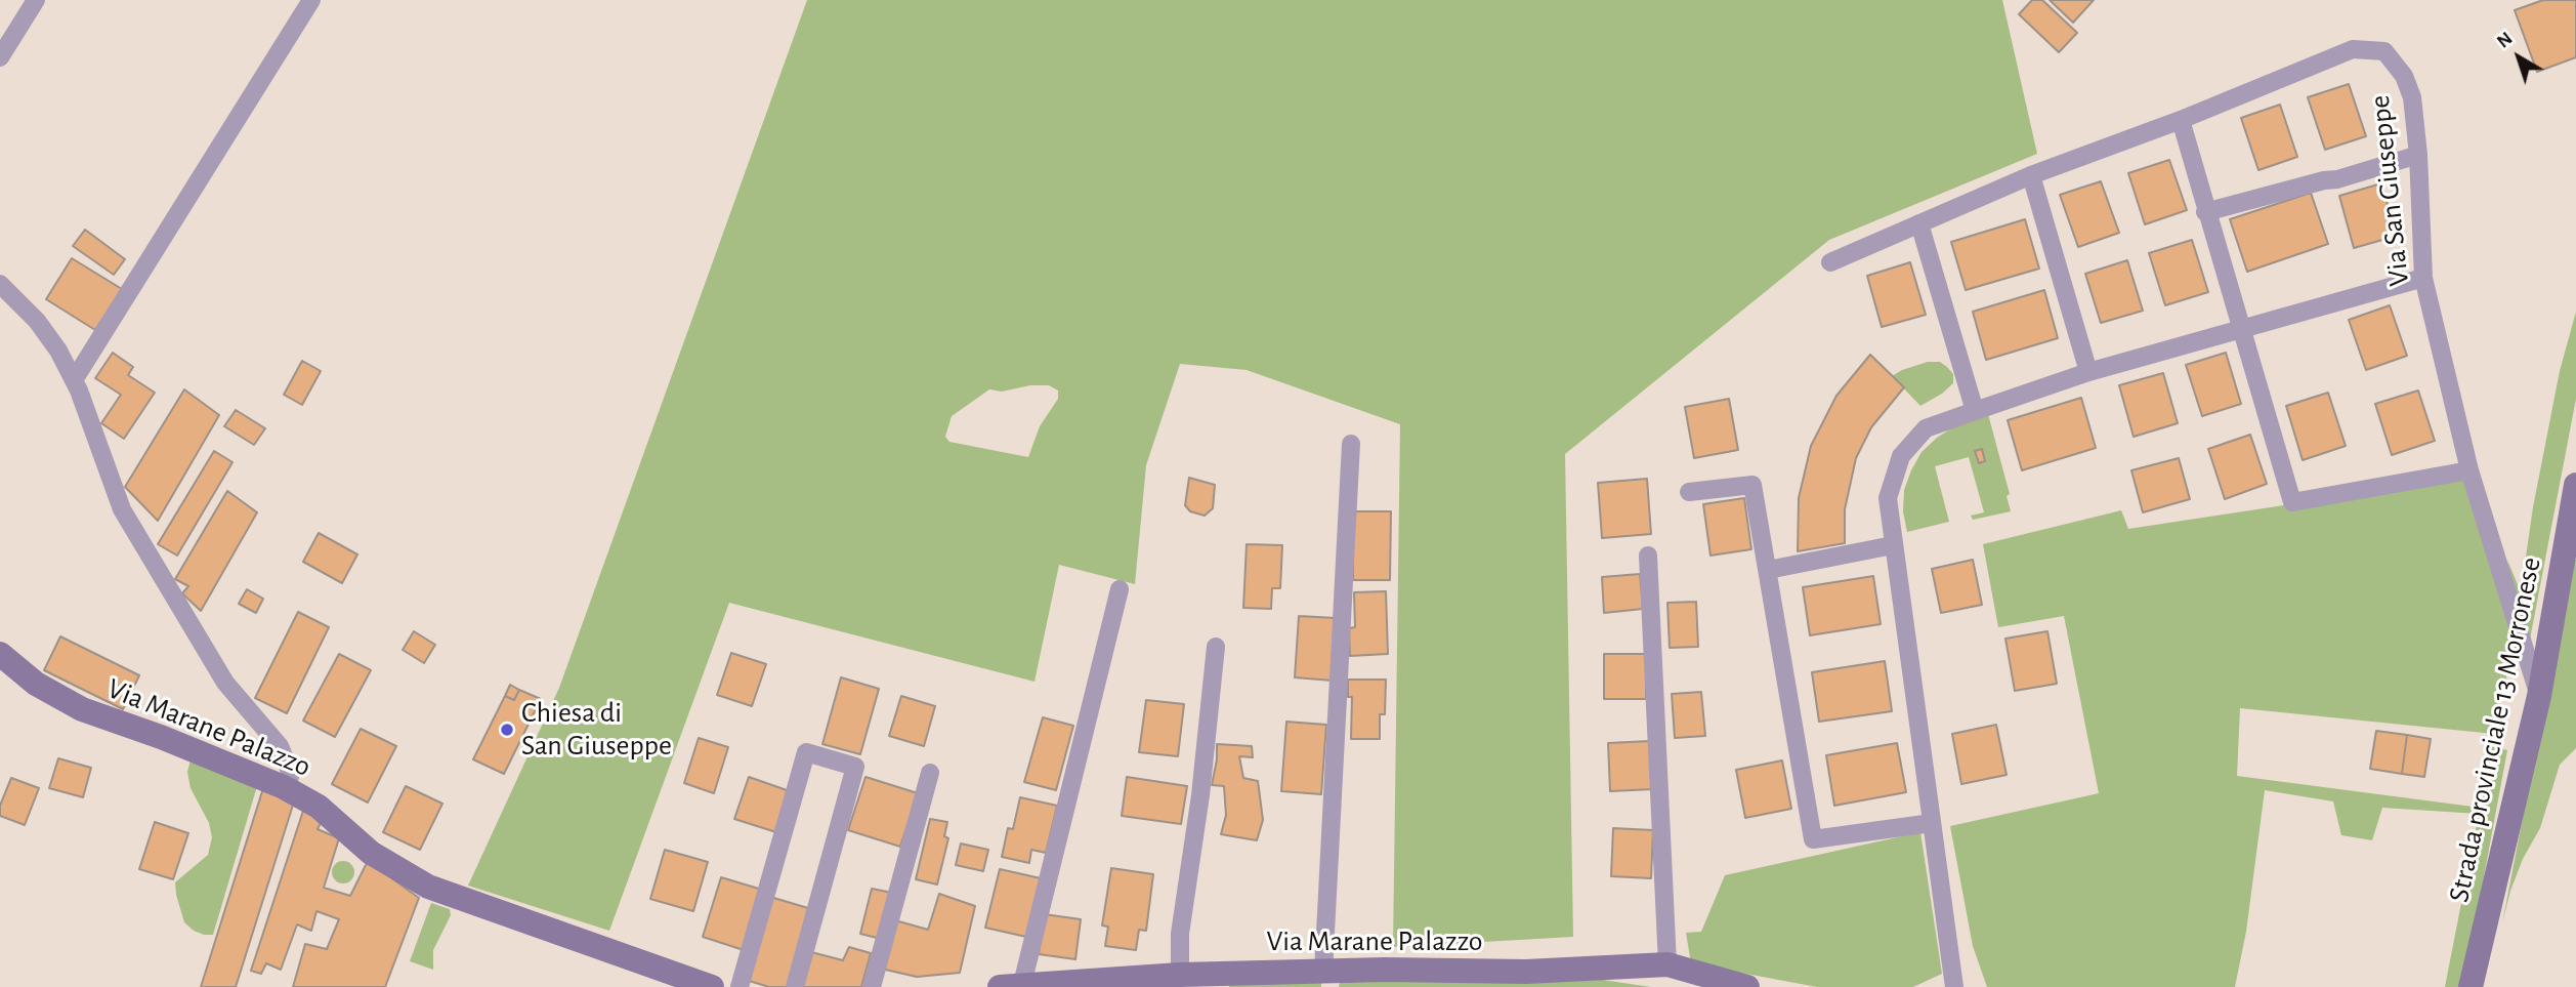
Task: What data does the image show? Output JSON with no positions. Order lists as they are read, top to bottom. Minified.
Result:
{"streets":{"main road":["Via Marane Palazzo","Strada provinciale 13 Morronese"],"street":["Via San Giuseppe"]},"crossings":[["Via San Giuseppe","Strada provinciale 13 Morronese"]],"places":["Chiesa di San Giuseppe"],"north":"top left"}
